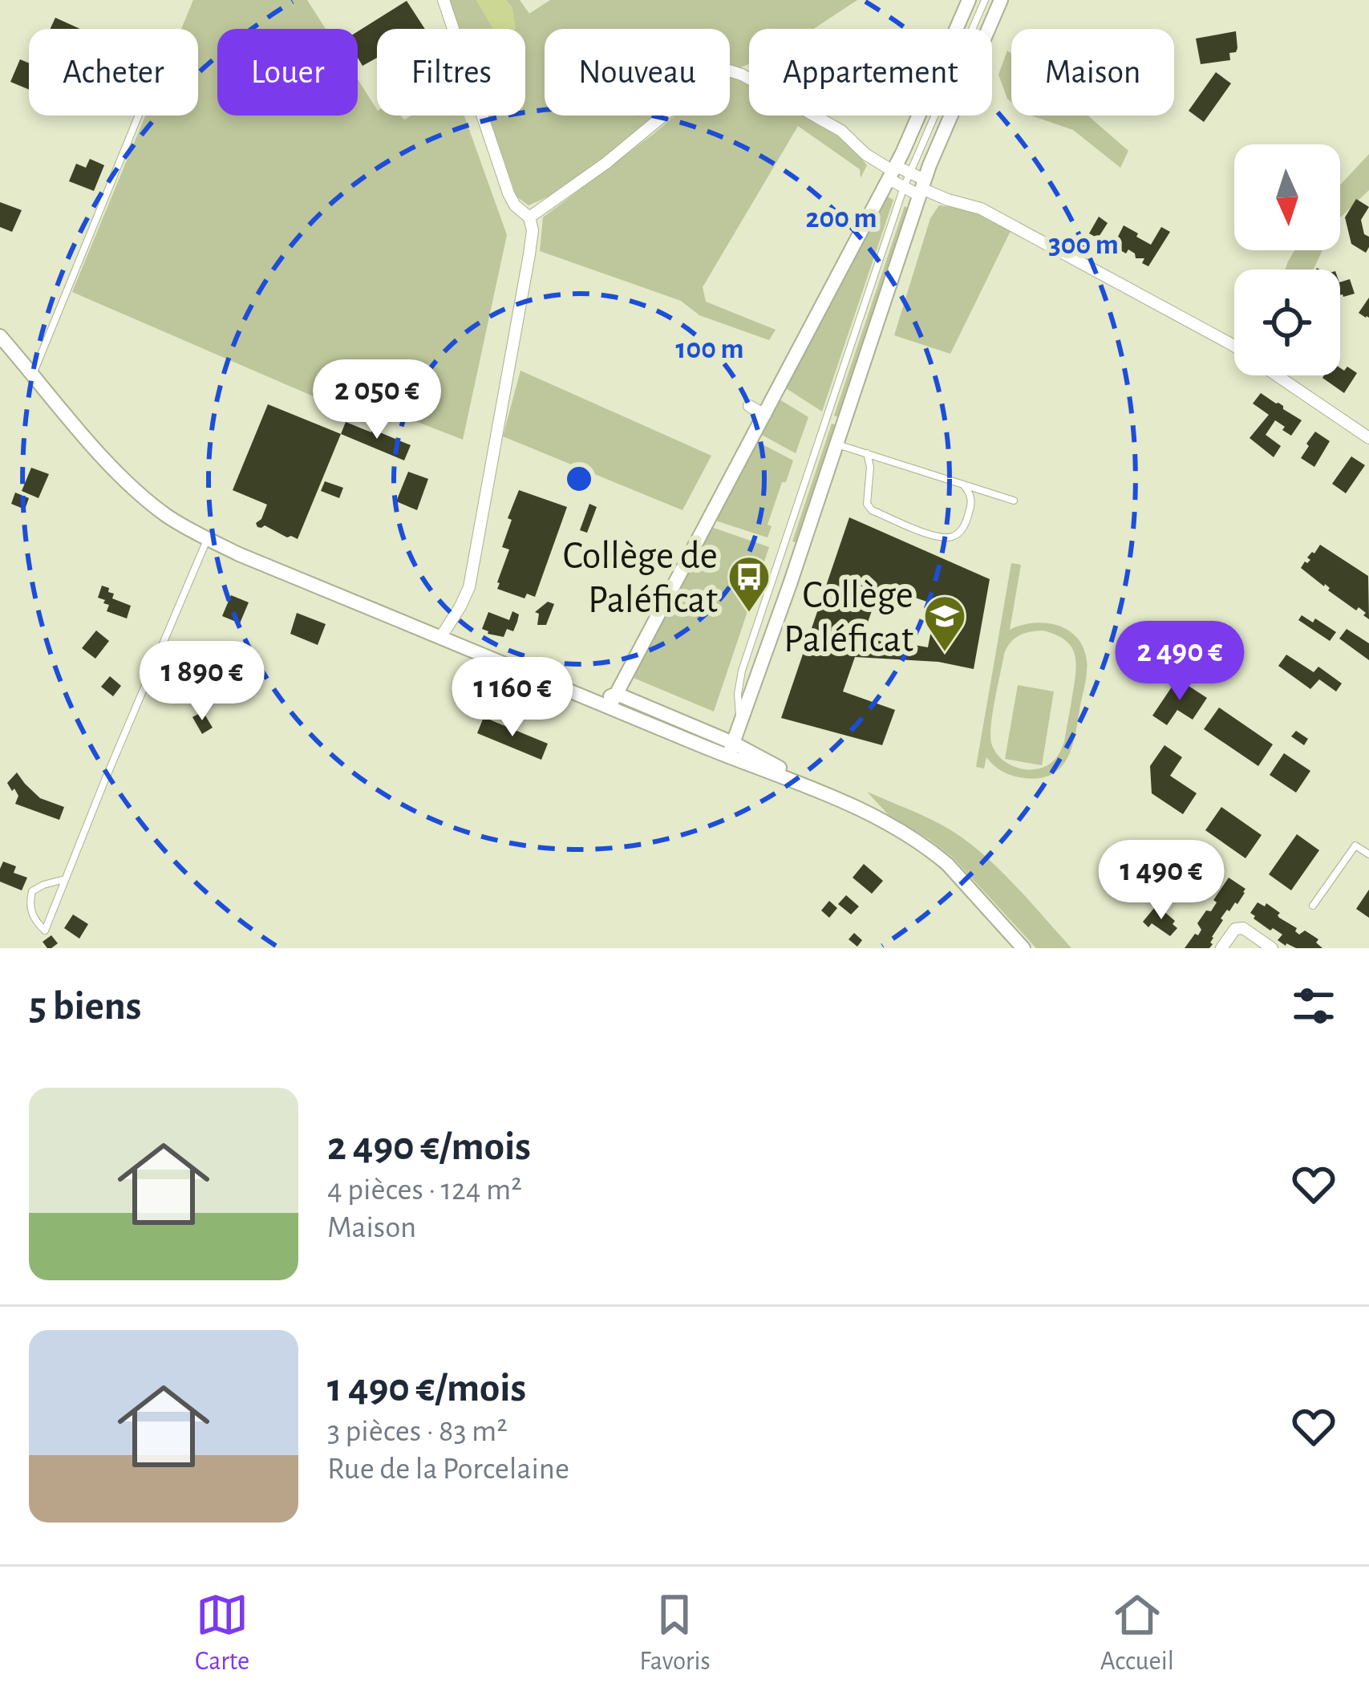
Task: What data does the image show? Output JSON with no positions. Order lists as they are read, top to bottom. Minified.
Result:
{"places":{"bus stop":["Collège de Paléficat"],"school or university":["Collège Paléficat"]},"north":"bottom","page":{"chip":["Acheter","Louer","Filtres","Nouveau","Appartement","Maison"],"price":["2 050 €","2 490 €","1 890 €","1 160 €","1 490 €"],"heading":"5 biens","list":[{"name":"2 490 €/mois","note":"4 pièces · 124 m² · Maison"},{"name":"1 490 €/mois","note":"3 pièces · 83 m² · Rue de la Porcelaine"}],"tabs":["Carte","Favoris","Accueil"]},"rings":["200 m","300 m","100 m"]}
